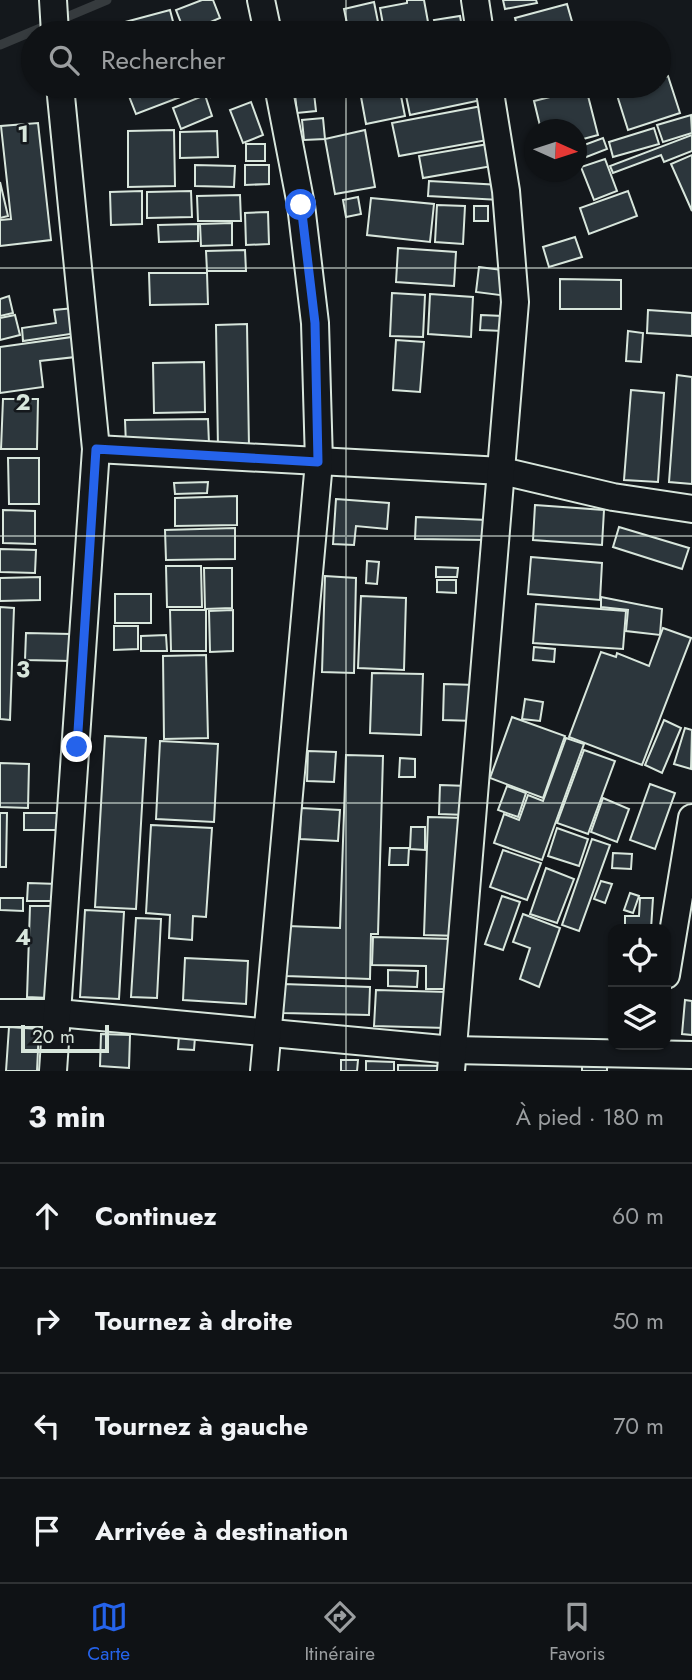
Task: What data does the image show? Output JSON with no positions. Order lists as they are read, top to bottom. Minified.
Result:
{"scale_bar":"20 m","north":"right","page":{"search":"Rechercher","scale":"20 m","heading":["3 min","À pied · 180 m"],"list":[["Continuez","60 m"],["Tournez à droite","50 m"],["Tournez à gauche","70 m"],"Arrivée à destination"],"nav":["Carte","Itinéraire","Favoris"]},"grid":{"rows":["1","2","3","4"]}}
